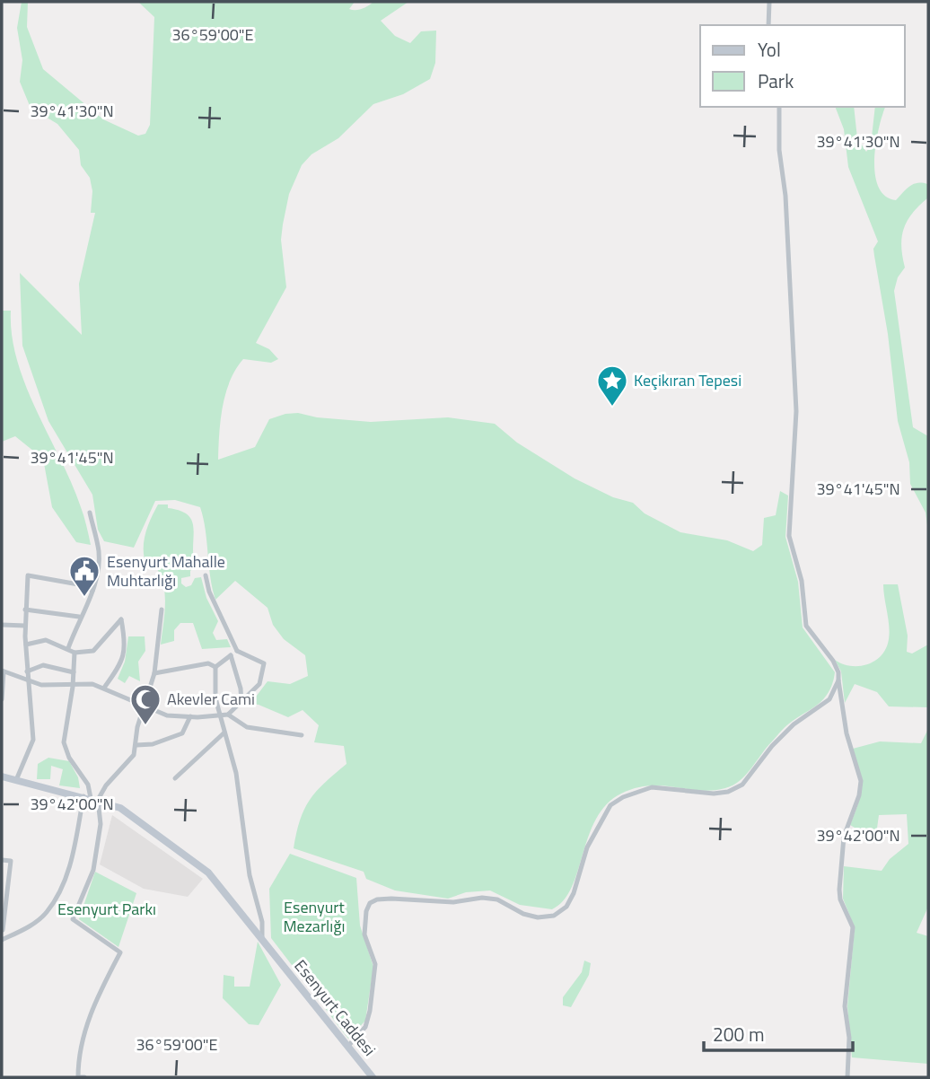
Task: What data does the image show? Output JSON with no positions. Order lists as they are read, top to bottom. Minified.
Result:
{"streets":{"street":["Esenyurt Caddesi"]},"parks":["Esenyurt Mezarlığı","Esenyurt Parkı"],"places":{"place":["Keçikıran Tepesi"],"public building":["Esenyurt Mahalle Muhtarlığı"],"mosque":["Akevler Cami"]},"legend":["Yol","Park"],"scale_bar":"200 m","coordinates":["36°59'00\"E","39°41'30\"N","39°41'45\"N","39°42'00\"N"]}
